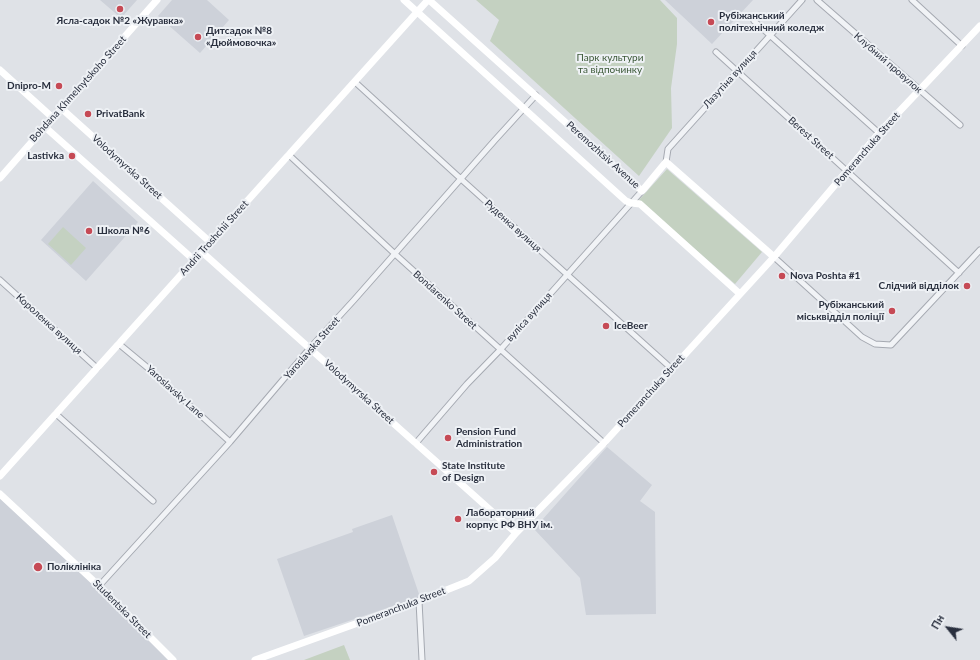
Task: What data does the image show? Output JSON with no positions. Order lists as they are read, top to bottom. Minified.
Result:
{"streets":{"street":["Клубний провулок","Лазутіна вулиця","Bohdana Khmelnytskoho Street","Berest Street","Pomeranchuka Street","Peremozhtsiv Avenue","Volodymyrska Street","Руденка вулиця","Andrii Troshchii Street","Bondarenko Street","вуліса вулиця","Короленка вулиця","Yaroslavska Street","Yaroslavsky Lane","Studentska Street"]},"crossings":[["Клубний провулок","Pomeranchuka Street"],["Лазутіна вулиця","Berest Street"],["Лазутіна вулиця","Peremozhtsiv Avenue"],["Bohdana Khmelnytskoho Street","Volodymyrska Street"],["Berest Street","Pomeranchuka Street"],["Pomeranchuka Street","Peremozhtsiv Avenue"],["Pomeranchuka Street","Volodymyrska Street"],["Pomeranchuka Street","Руденка вулиця"],["Pomeranchuka Street","Bondarenko Street"],["Peremozhtsiv Avenue","Andrii Troshchii Street"],["Peremozhtsiv Avenue","вуліса вулиця"],["Peremozhtsiv Avenue","Yaroslavska Street"],["Volodymyrska Street","Andrii Troshchii Street"],["Volodymyrska Street","вуліса вулиця"],["Volodymyrska Street","Yaroslavska Street"],["Руденка вулиця","Andrii Troshchii Street"],["Руденка вулиця","вуліса вулиця"],["Руденка вулиця","Yaroslavska Street"],["Andrii Troshchii Street","Bondarenko Street"],["Andrii Troshchii Street","Короленка вулиця"],["Andrii Troshchii Street","Yaroslavsky Lane"],["Bondarenko Street","вуліса вулиця"],["Bondarenko Street","Yaroslavska Street"],["Yaroslavska Street","Yaroslavsky Lane"],["Yaroslavska Street","Studentska Street"]],"parks":["Парк культури та відпочинку"],"places":["Ясла-садок №2 «Журавка»","Рубіжанський політехнічний коледж","Дитсадок №8 «Дюймовочка»","Dnipro-M","PrivatBank","Lastivka","Школа №6","Nova Poshta #1","Слідчий відділок","Рубіжанський міськвідділ поліції","IceBeer","Pension Fund Administration","State Institute of Design","Лабораторний корпус РФ ВНУ ім.","Поліклініка"],"north":"top left"}
